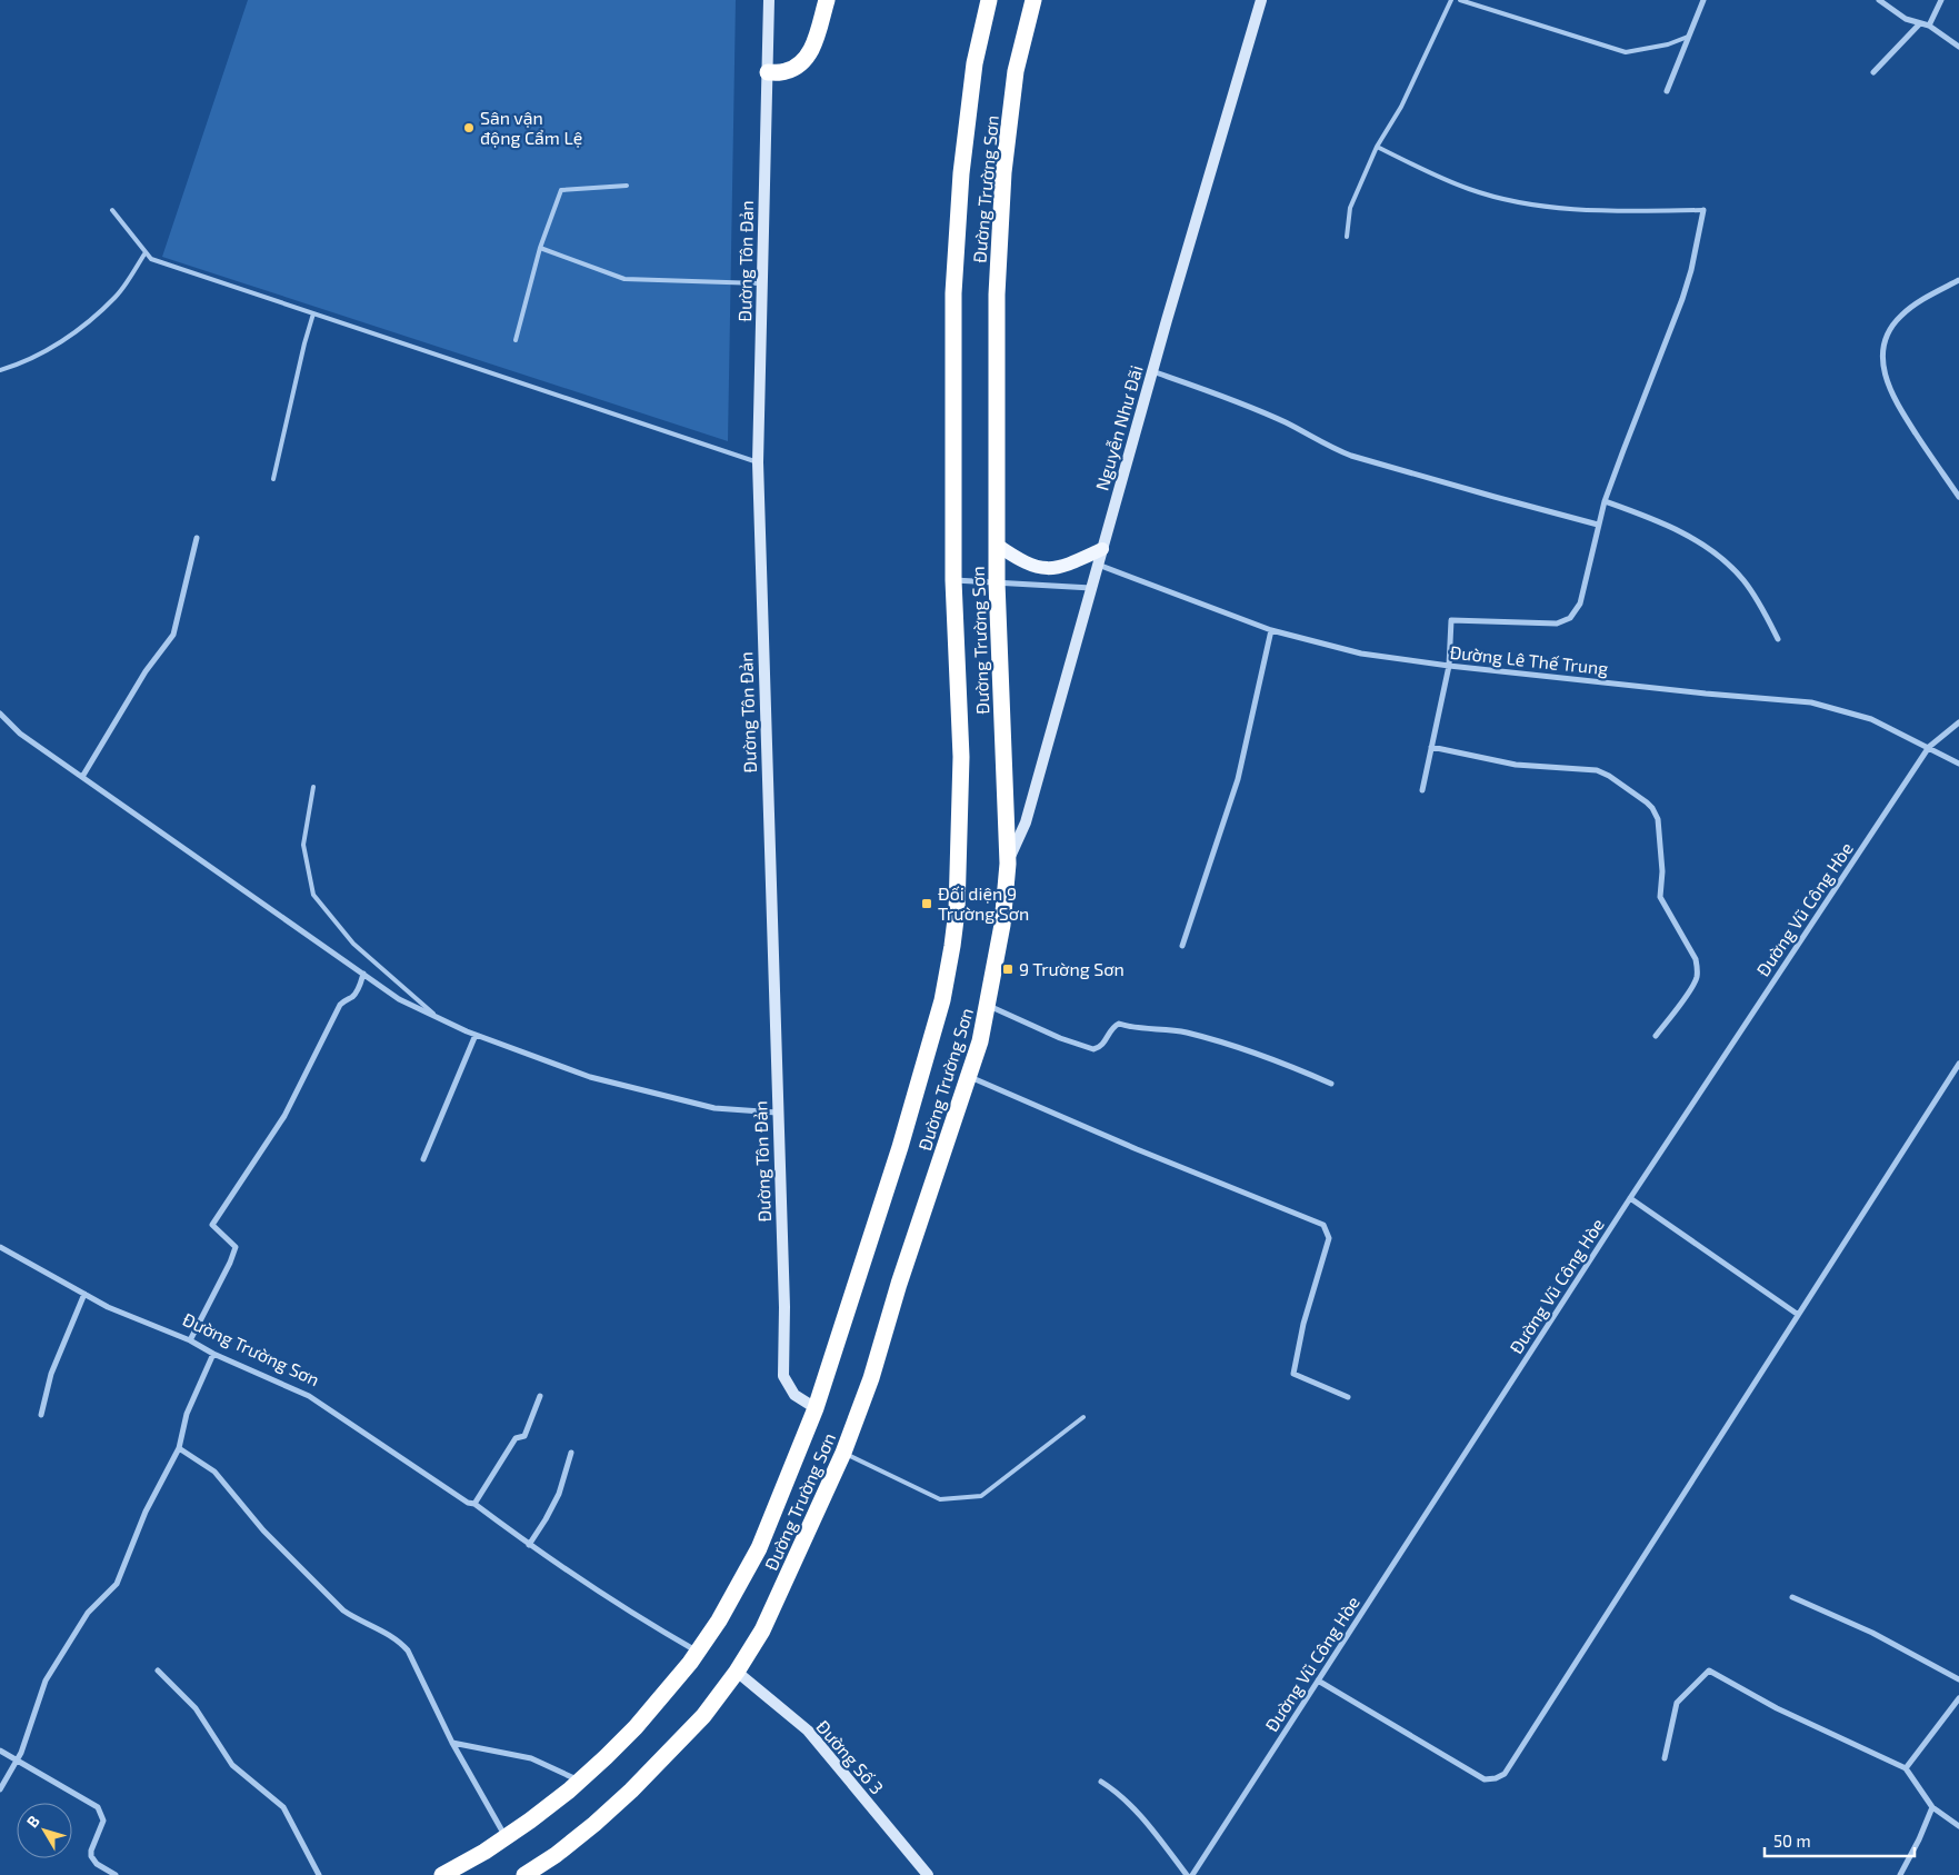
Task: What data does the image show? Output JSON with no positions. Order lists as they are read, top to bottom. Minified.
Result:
{"streets":{"highway":["Đường Trường Sơn"],"street":["Đường Tôn Đản","Nguyễn Như Đãi","Đường Lê Thế Trung","Đường Vũ Công Hòe","Đường Số 3"]},"crossings":[["Đường Trường Sơn","Đường Tôn Đản"],["Đường Trường Sơn","Nguyễn Như Đãi"],["Đường Trường Sơn","Đường Số 3"],["Nguyễn Như Đãi","Đường Lê Thế Trung"],["Đường Lê Thế Trung","Đường Vũ Công Hòe"]],"places":{"other":["Sân vận động Cẩm Lệ"],"transit":["Đối diện 9 Trường Sơn","9 Trường Sơn"]},"scale_bar":"50 m","north":"top left"}
